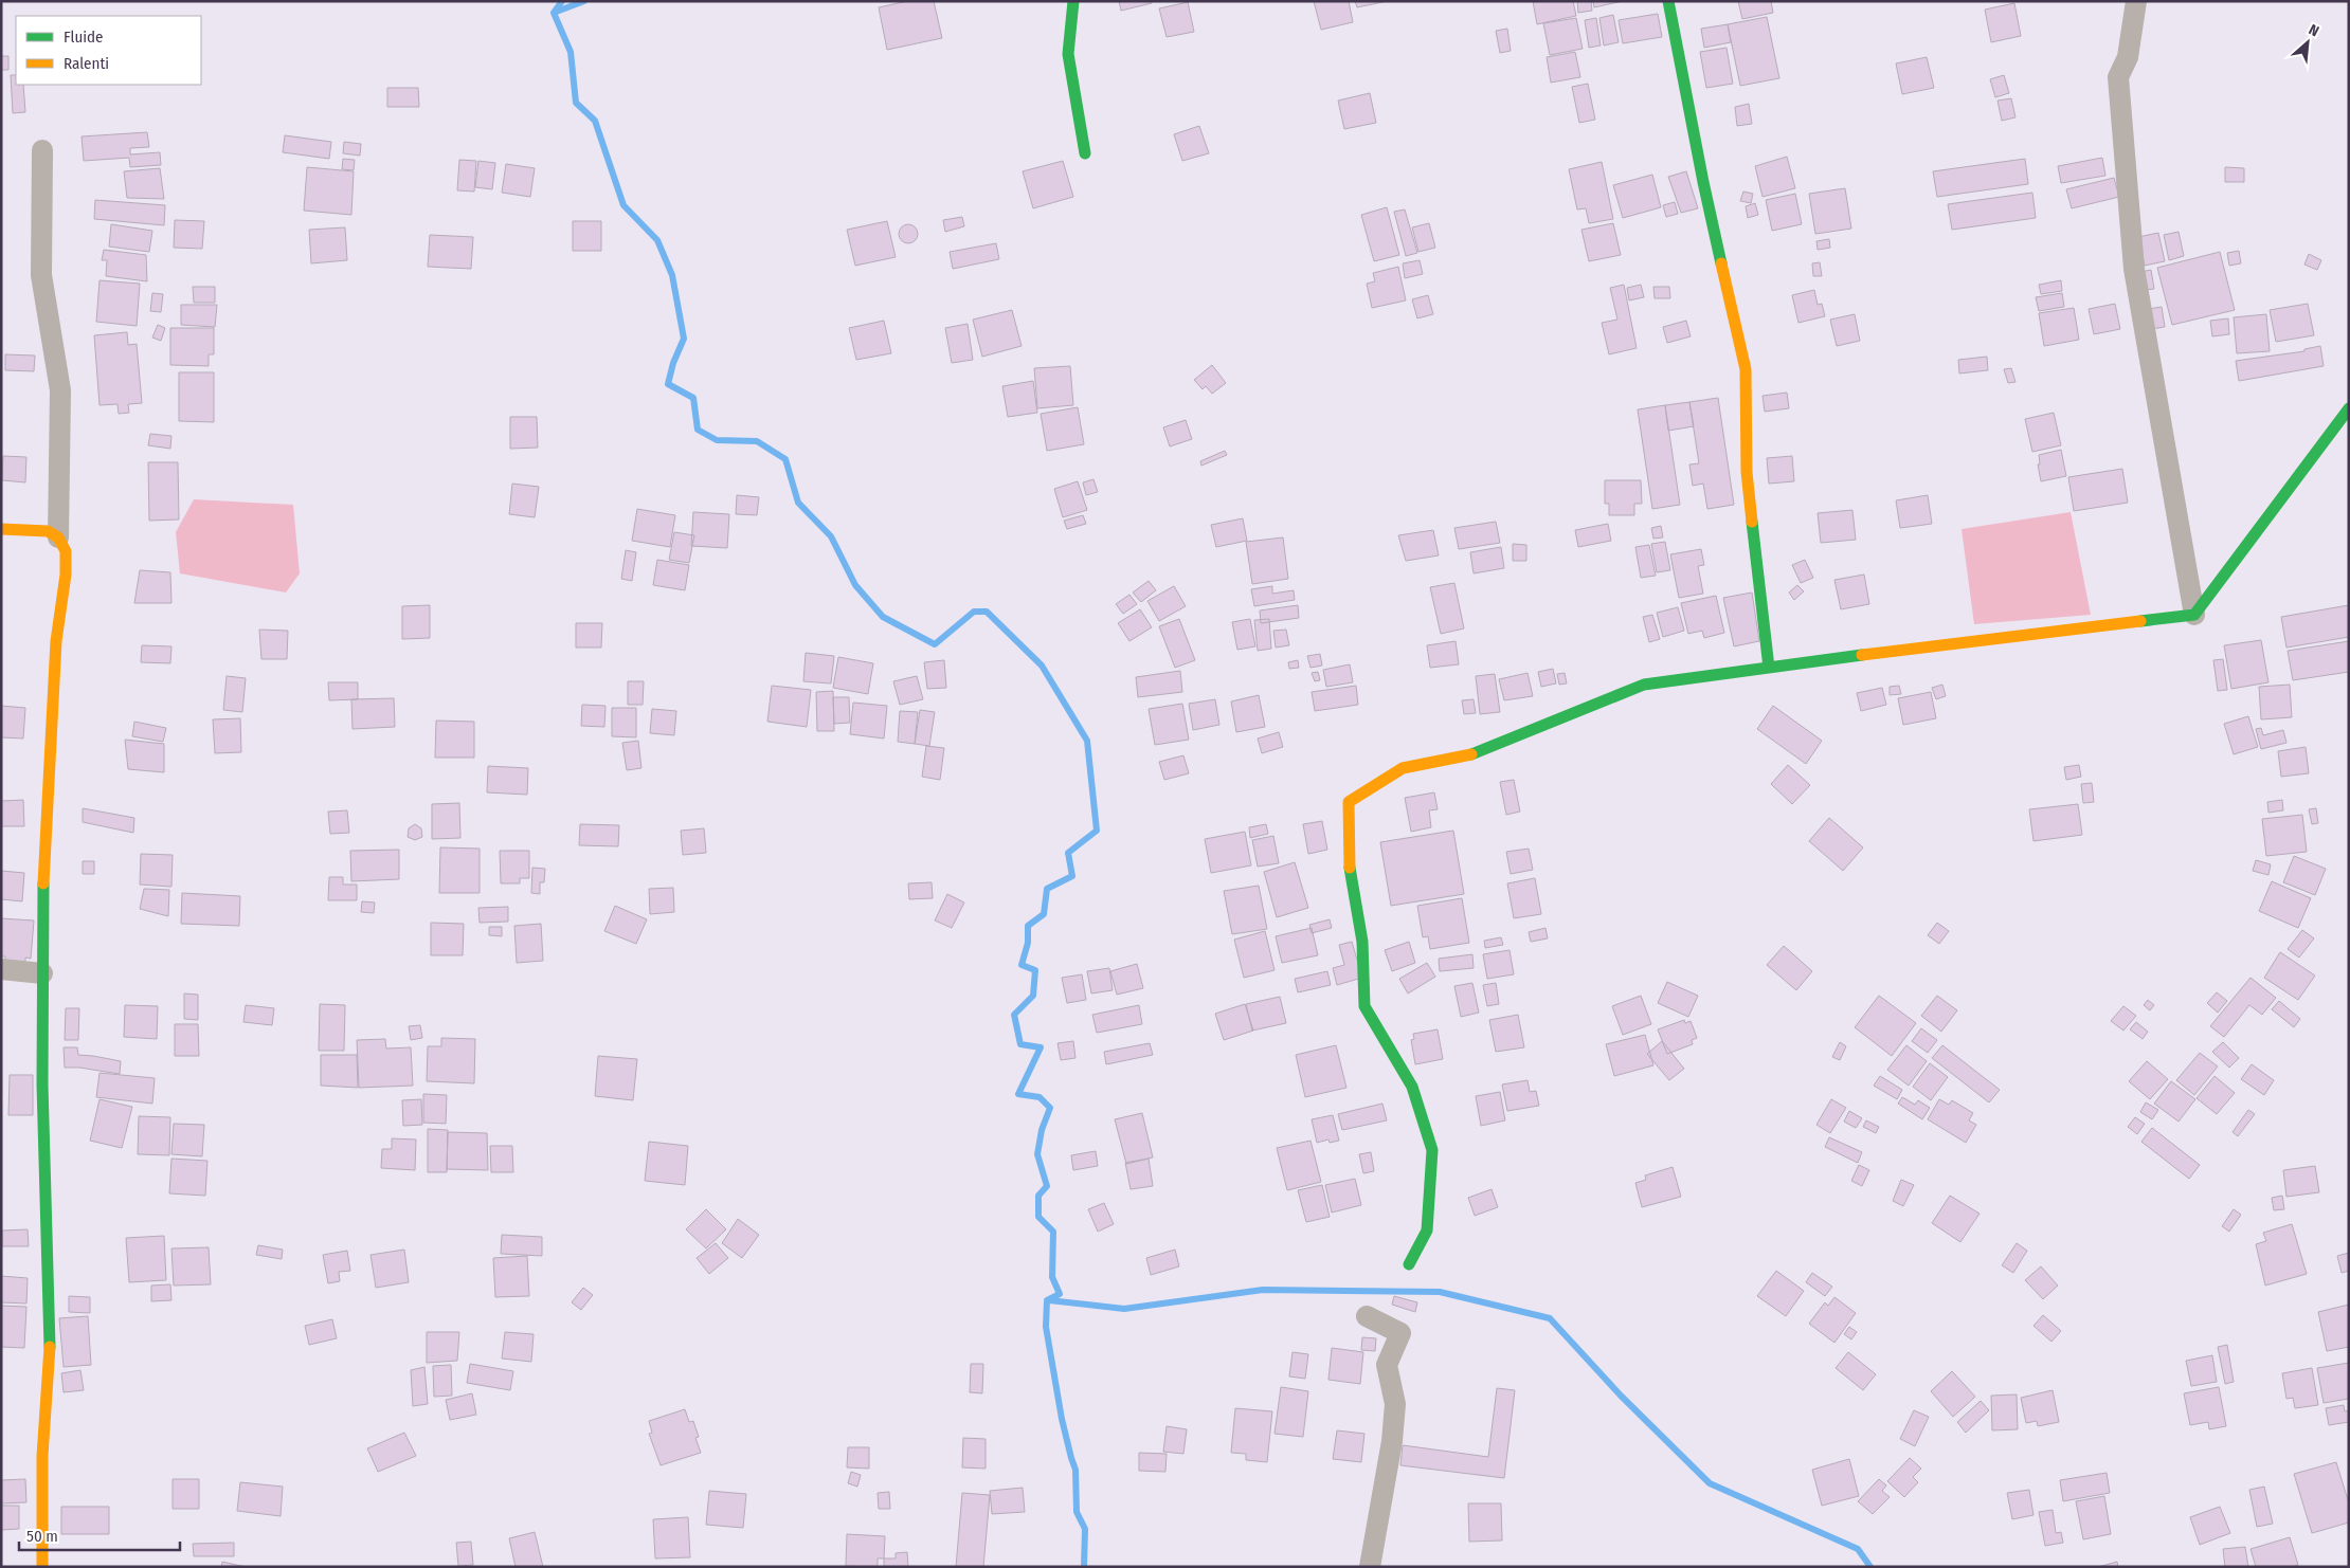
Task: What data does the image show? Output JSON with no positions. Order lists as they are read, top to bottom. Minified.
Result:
{"legend":["Fluide","Ralenti"],"scale_bar":"50 m","north":"top right"}
